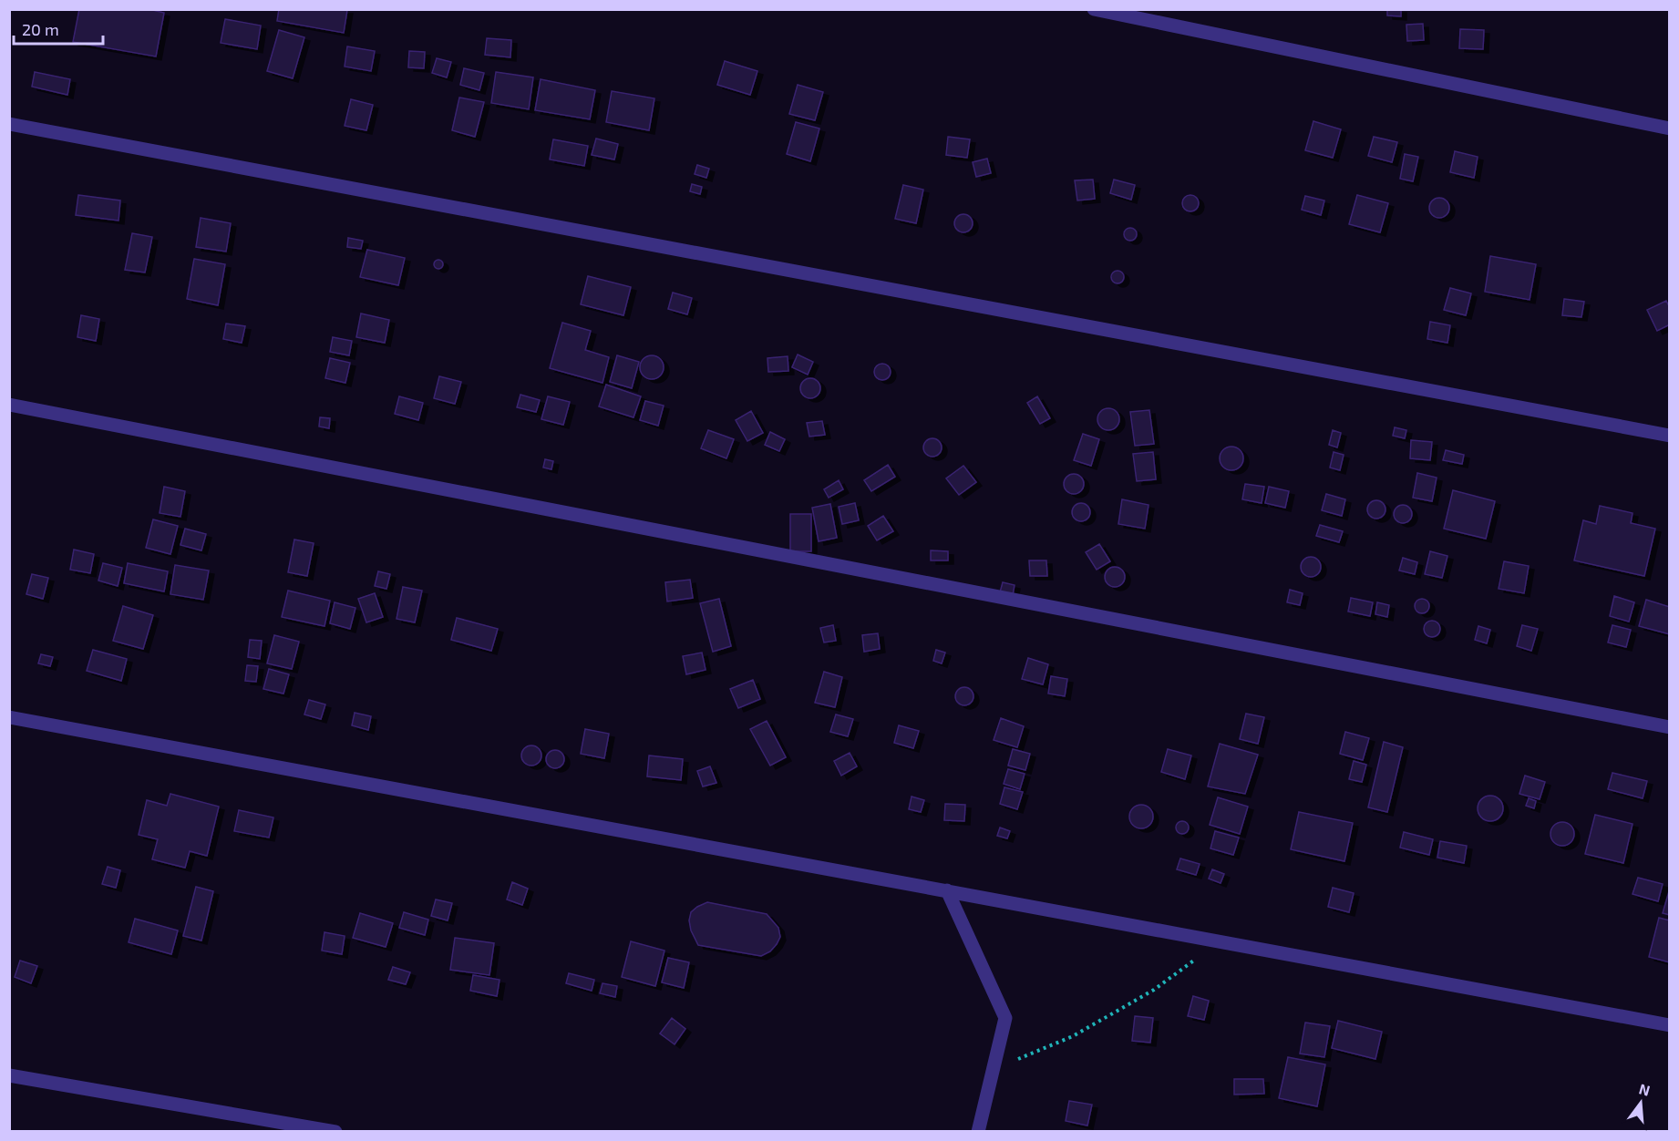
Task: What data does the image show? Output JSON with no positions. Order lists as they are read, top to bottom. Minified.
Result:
{"scale_bar":"20 m","north":"top"}
